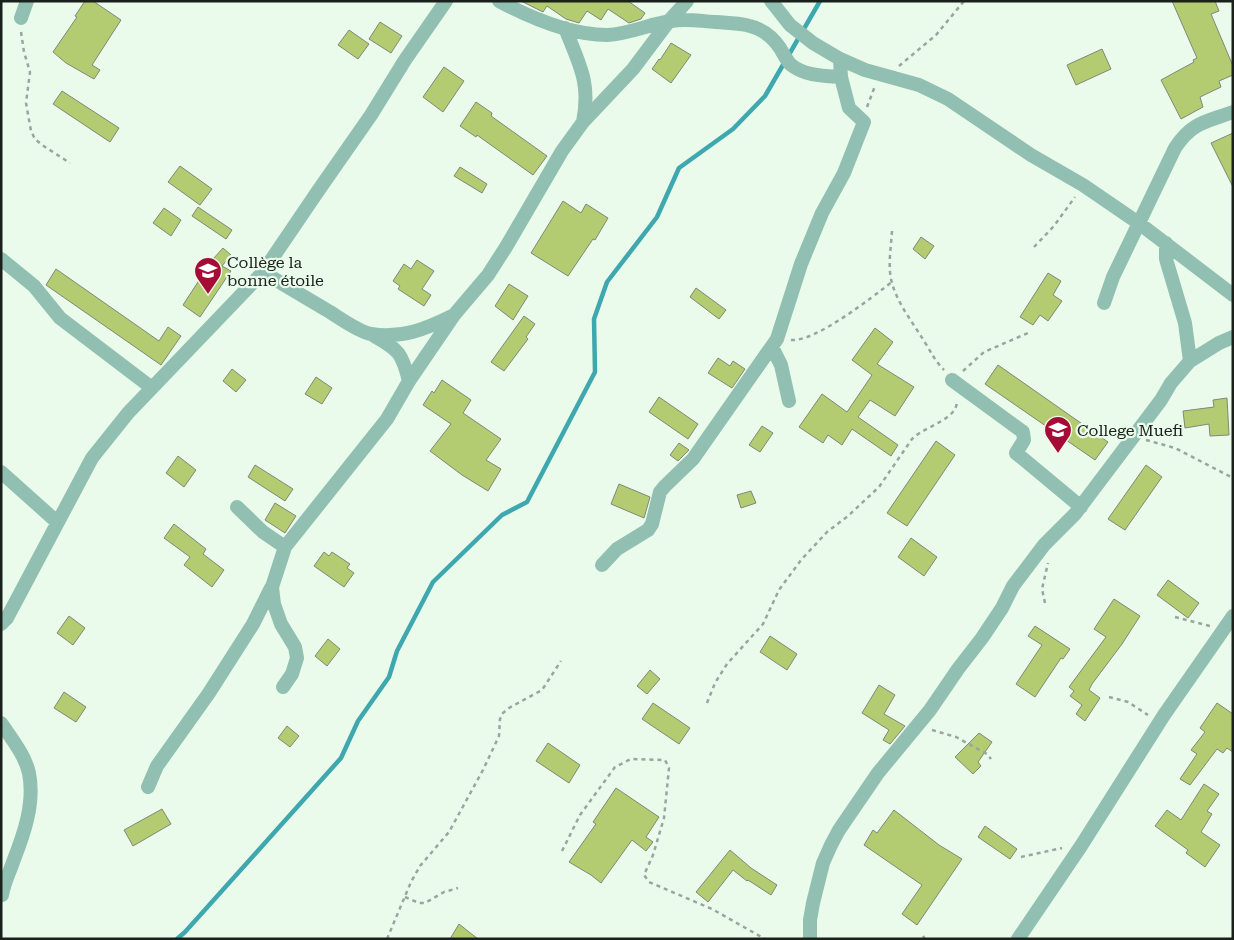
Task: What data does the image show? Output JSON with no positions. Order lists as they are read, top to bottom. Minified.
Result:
{"places":{"school or university":["Collège la bonne étoile","College Muefi"]}}
